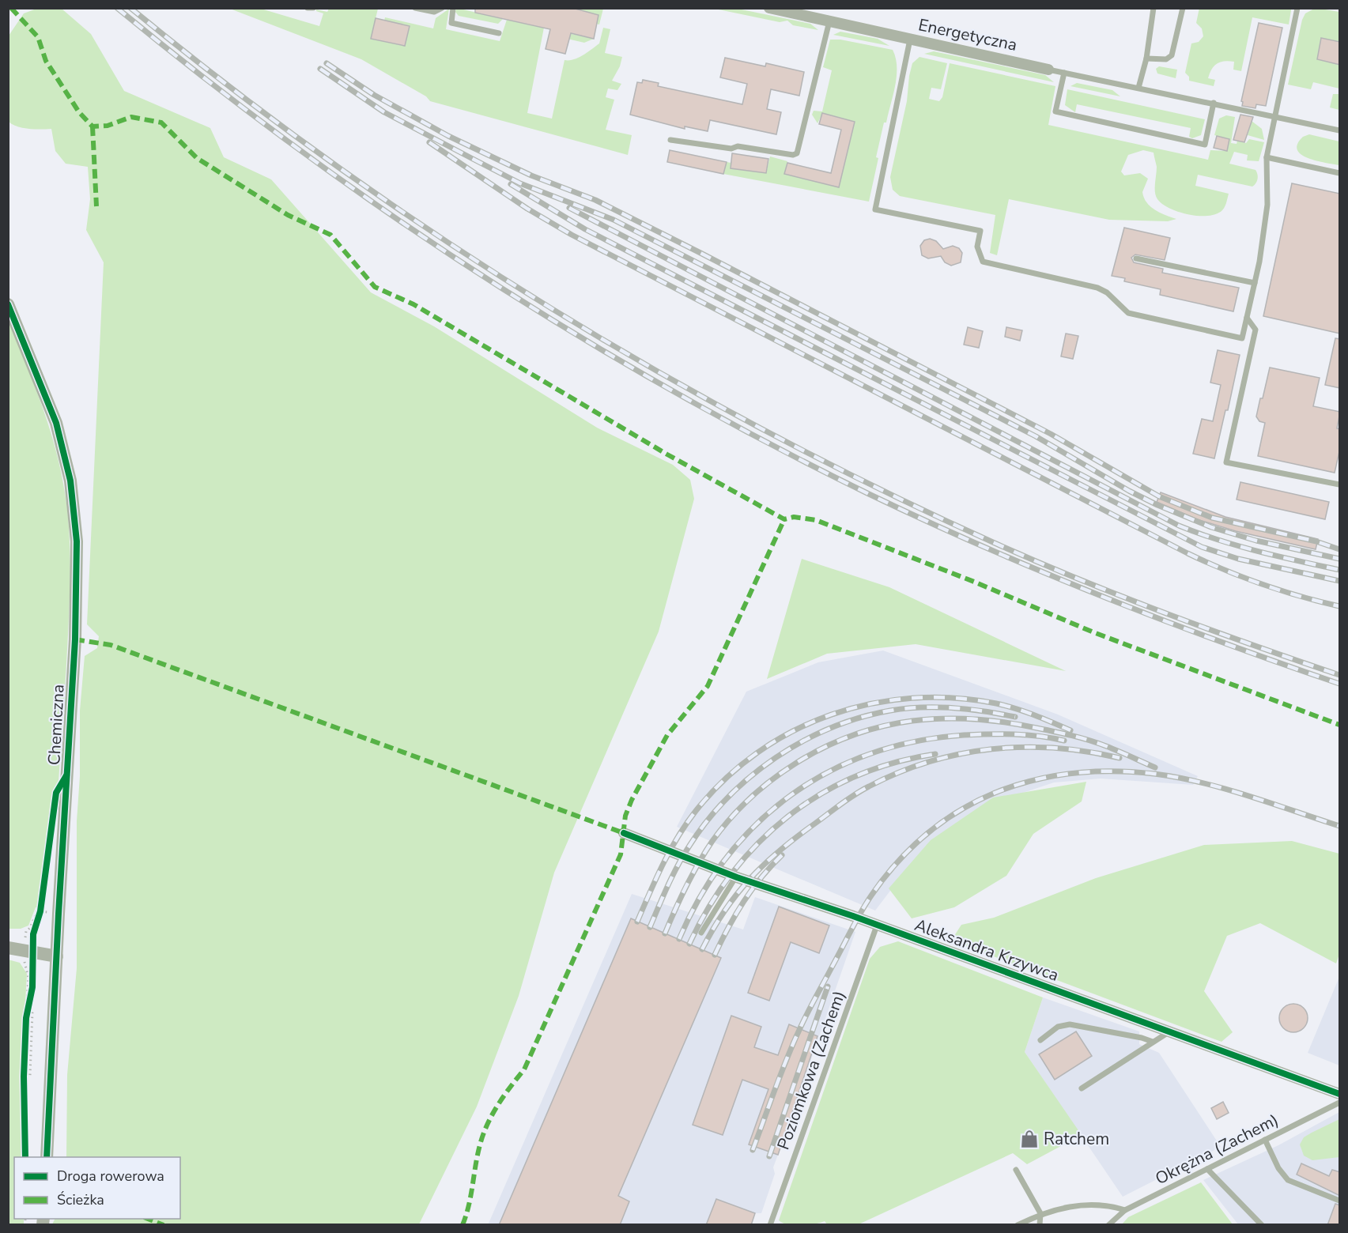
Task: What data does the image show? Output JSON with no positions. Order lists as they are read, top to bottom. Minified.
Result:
{"streets":{"street":["Energetyczna","Chemiczna","Aleksandra Krzywca"],"lane":["Poziomkowa (Zachem)","Okrężna (Zachem)"]},"crossings":[["Aleksandra Krzywca","Poziomkowa (Zachem)"]],"places":{"shop":["Ratchem"]},"legend":["Droga rowerowa","Ścieżka"]}
